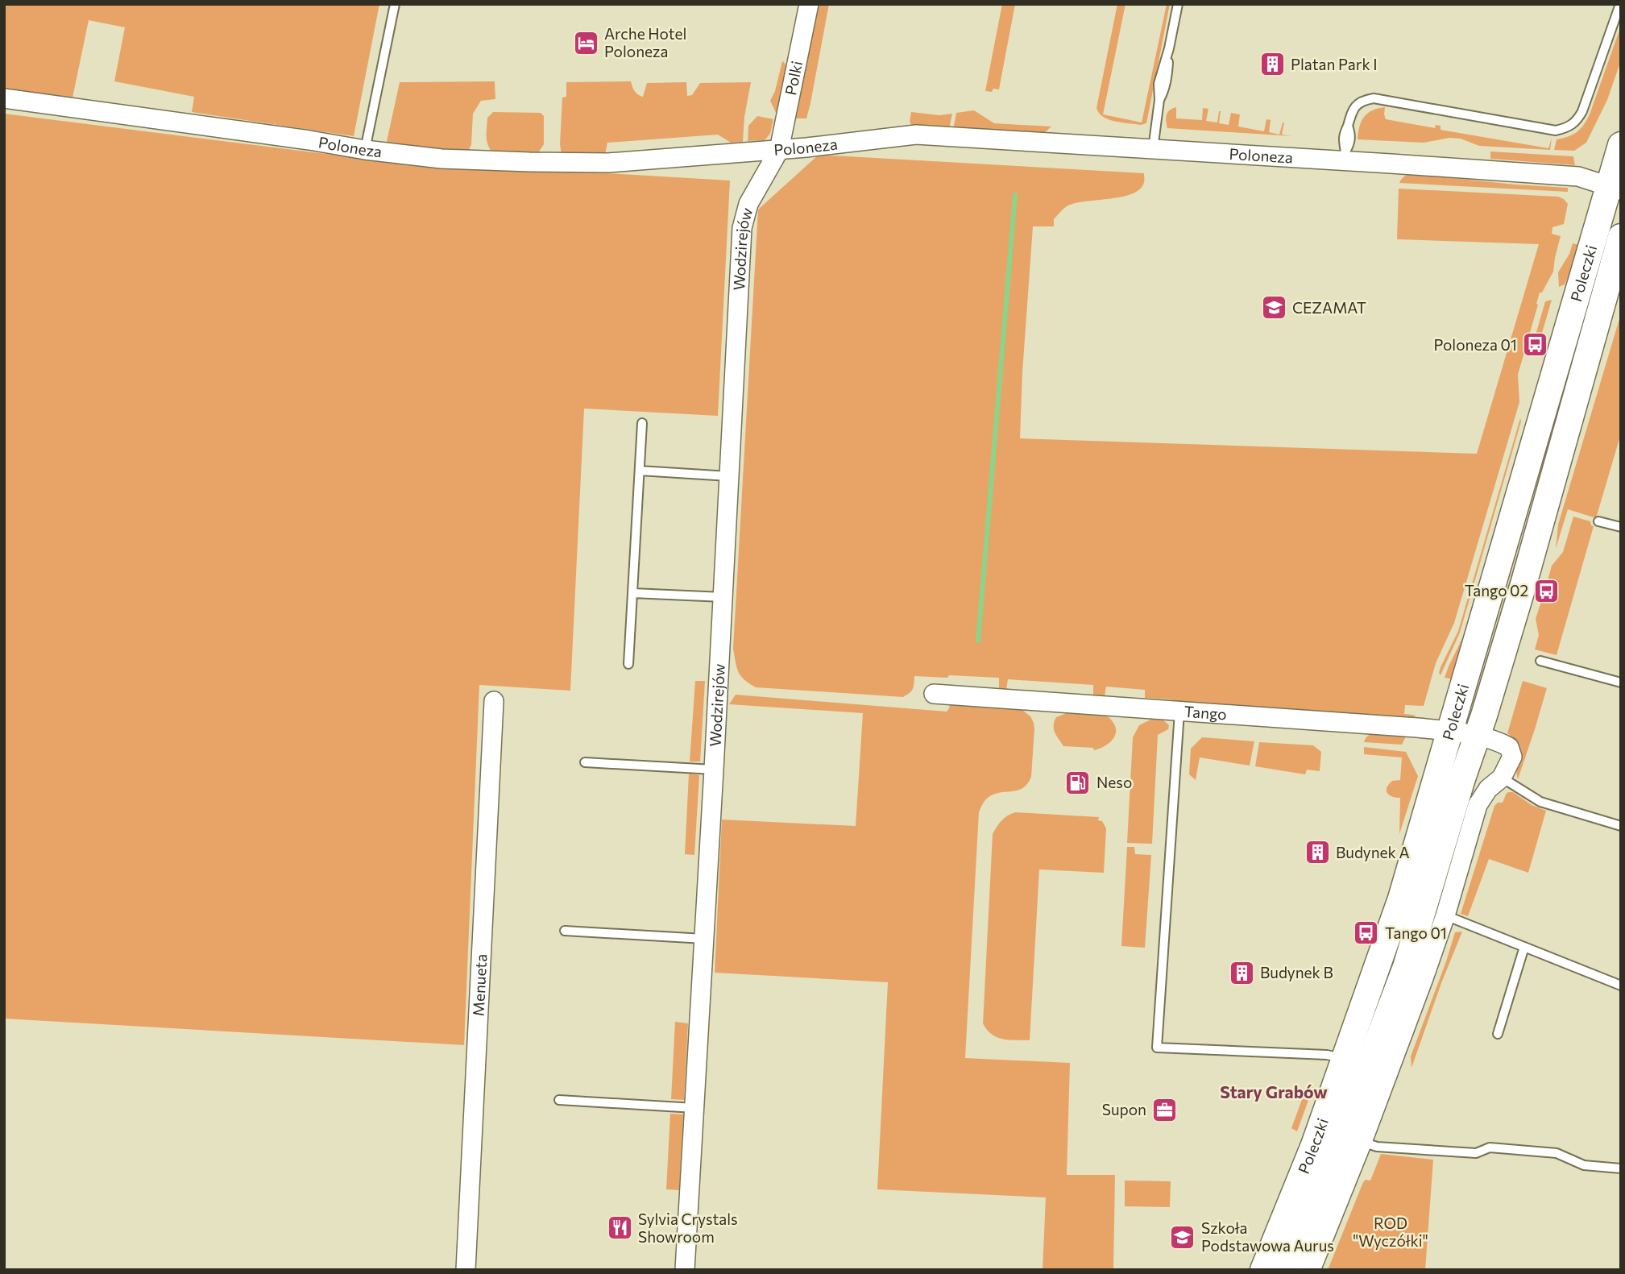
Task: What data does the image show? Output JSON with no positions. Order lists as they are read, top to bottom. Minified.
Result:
{"streets":{"main road":["Poleczki"],"street":["Polki","Poloneza","Wodzirejów","Tango","Menueta"]},"crossings":[["Polki","Poloneza"],["Polki","Wodzirejów"],["Poloneza","Wodzirejów"],["Poloneza","Poleczki"],["Poleczki","Tango"]],"districts":["Stary Grabów"],"parks":["ROD \"Wyczółki\""],"places":{"hotel":["Arche Hotel Poloneza"],"building":["Platan Park I","Budynek A","Budynek B"],"school or university":["CEZAMAT","Szkoła Podstawowa Aurus"],"bus stop":["Poloneza 01","Tango 02","Tango 01"],"fuel station":["Neso"],"office":["Supon"],"restaurant":["Sylvia Crystals Showroom"]}}
